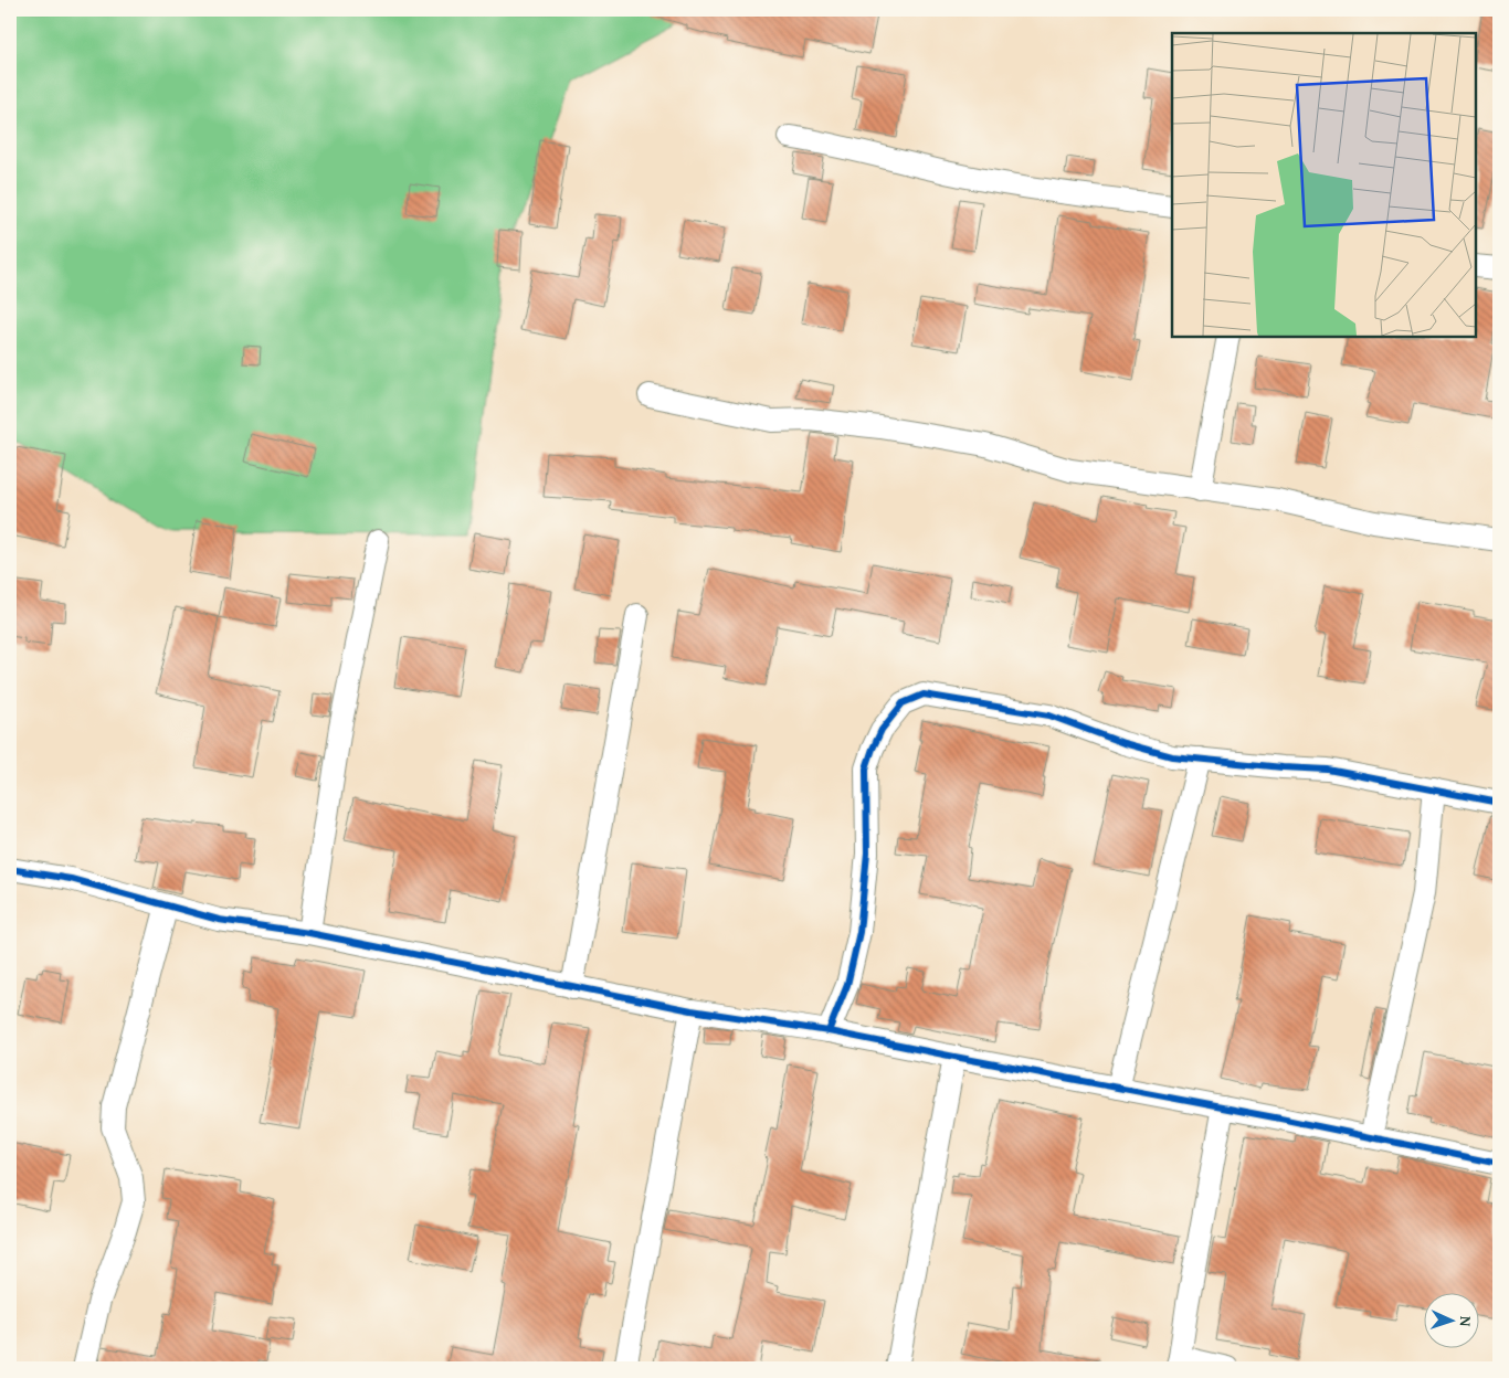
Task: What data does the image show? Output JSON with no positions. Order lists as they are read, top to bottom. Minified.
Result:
{"north":"right"}
